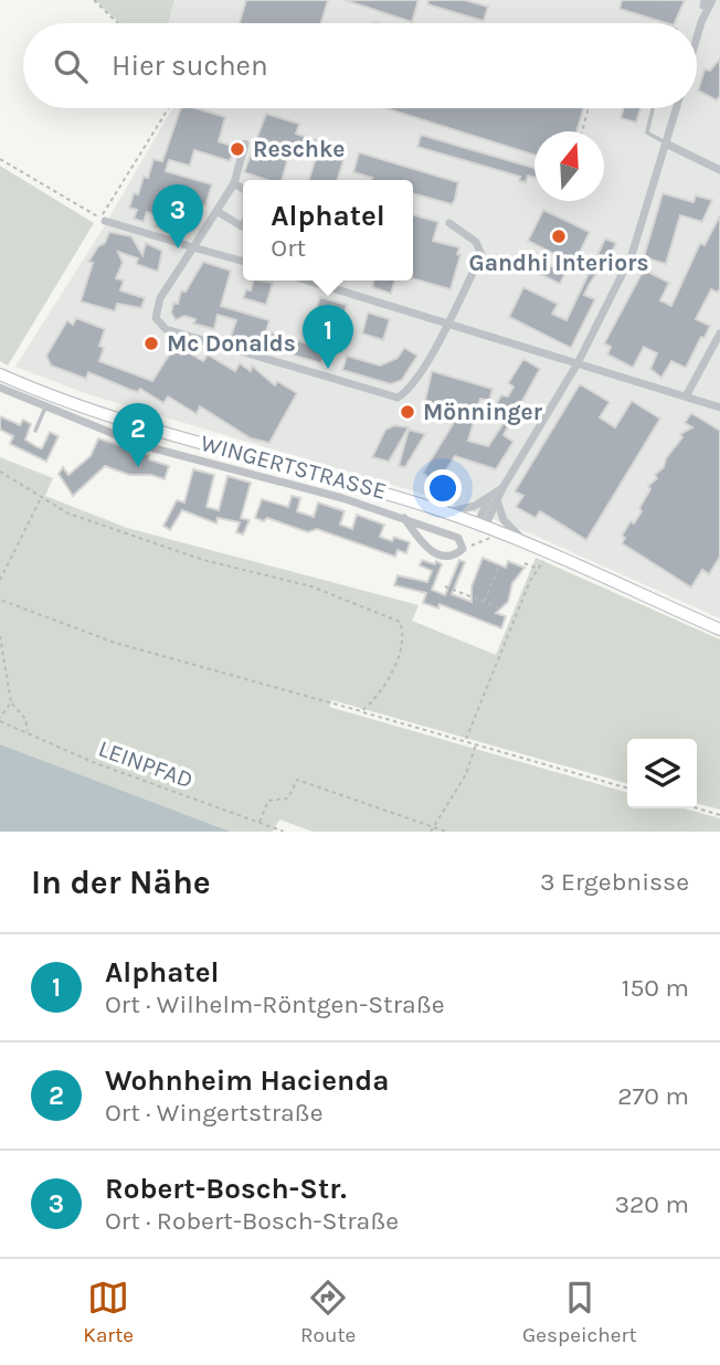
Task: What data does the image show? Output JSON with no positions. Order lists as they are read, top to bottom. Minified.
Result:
{"streets":{"street":["WINGERTSTRASSE"],"path":["LEINPFAD"]},"places":["Reschke","Gandhi Interiors","Mc Donalds","Mönninger"],"north":"top","page":{"search":"Hier suchen","popup":["Alphatel","Ort"],"pins":["3","1","2"],"heading":["In der Nähe","3 Ergebnisse"],"list":[{"mark":"1","name":"Alphatel","note":"Ort · Wilhelm-Röntgen-Straße","value":"150 m"},{"mark":"2","name":"Wohnheim Hacienda","note":"Ort · Wingertstraße","value":"270 m"},{"mark":"3","name":"Robert-Bosch-Str.","note":"Ort · Robert-Bosch-Straße","value":"320 m"}],"nav":["Karte","Route","Gespeichert"]}}
